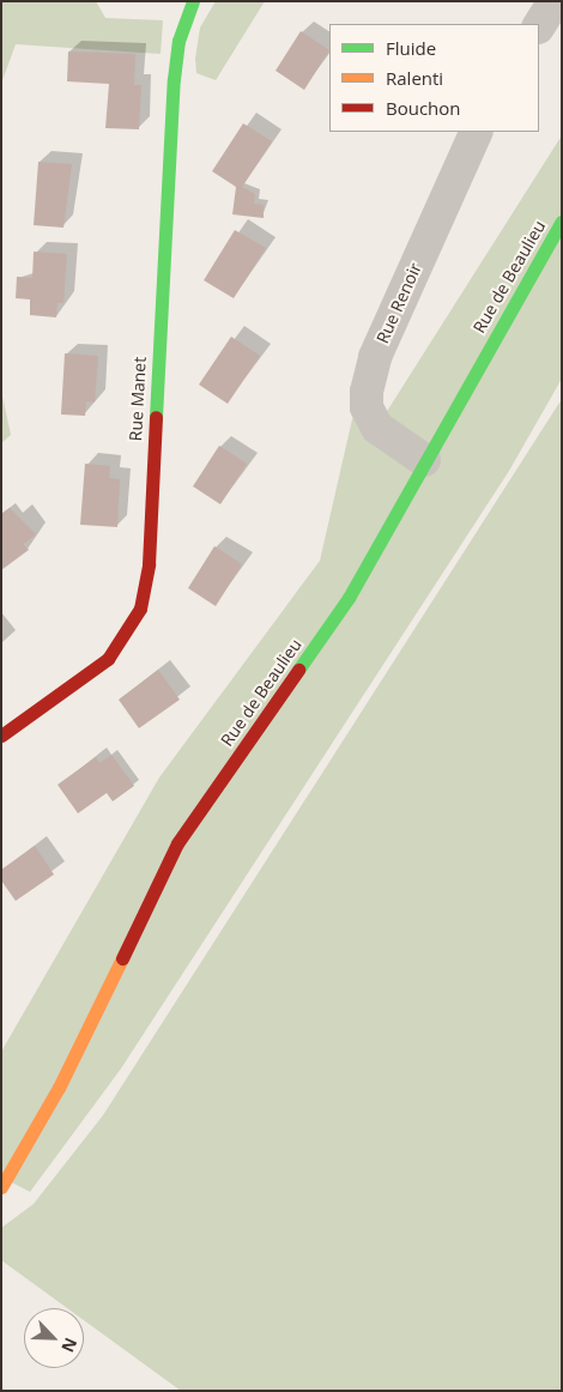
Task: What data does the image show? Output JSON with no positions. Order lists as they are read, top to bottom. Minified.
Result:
{"streets":{"street":["Rue de Beaulieu","Rue Renoir","Rue Manet"]},"crossings":[["Rue de Beaulieu","Rue Renoir"]],"legend":["Fluide","Ralenti","Bouchon"],"north":"bottom right"}
